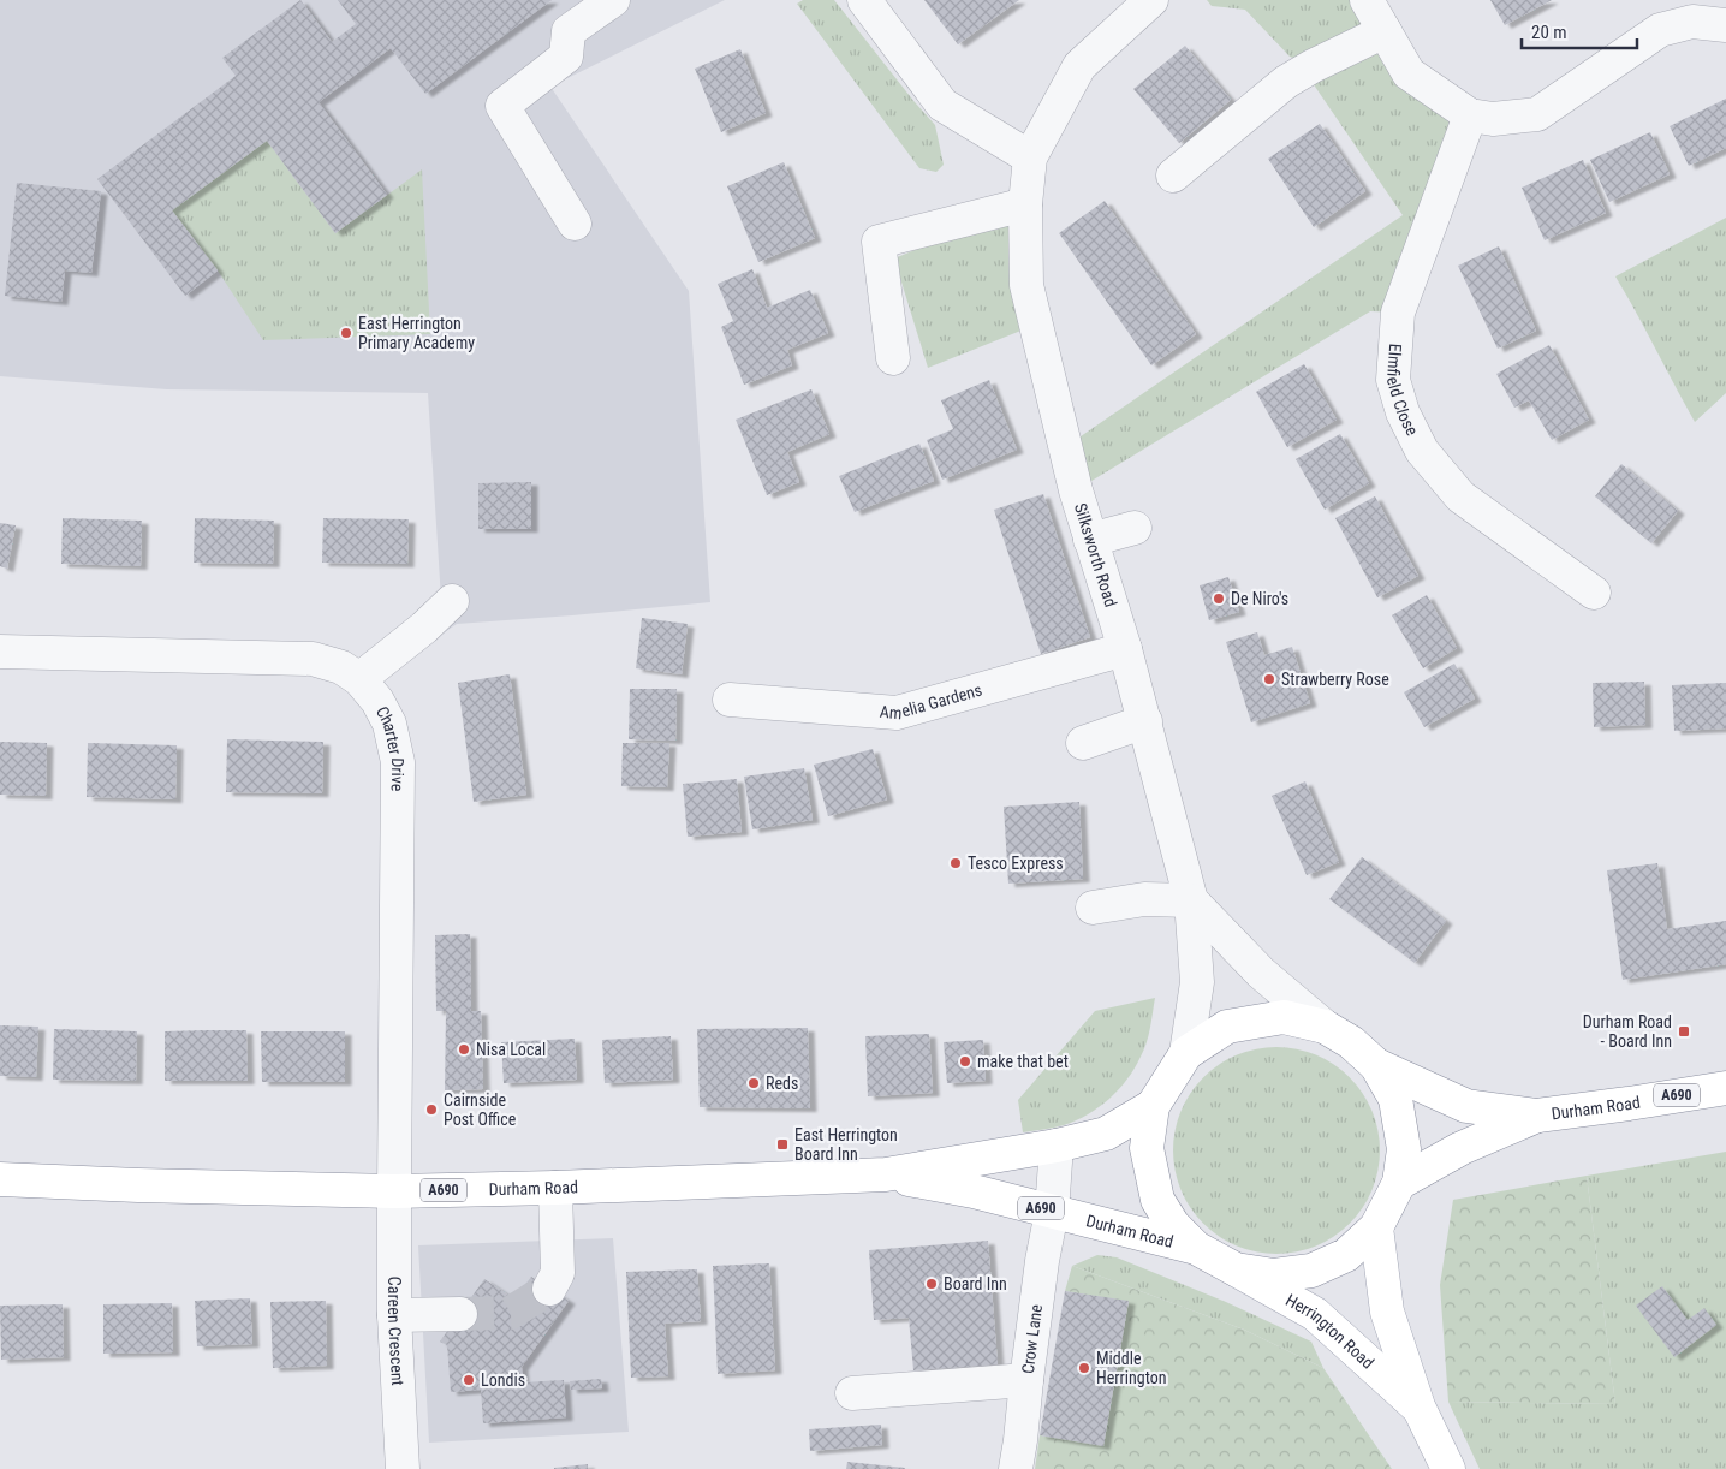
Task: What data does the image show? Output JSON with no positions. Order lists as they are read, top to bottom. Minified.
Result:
{"streets":{"main road":["A690","Durham Road","Herrington Road"],"street":["Elmfield Close","Silksworth Road","Amelia Gardens","Charter Drive","Careen Crescent","Crow Lane"]},"crossings":[["Silksworth Road","Amelia Gardens"],["Silksworth Road","Durham Road"],["Charter Drive","Durham Road"],["Charter Drive","Careen Crescent"],["Durham Road","Careen Crescent"],["Durham Road","Herrington Road"],["Durham Road","Crow Lane"]],"places":{"other":["East Herrington Primary Academy","De Niro's","Strawberry Rose","Tesco Express","Nisa Local","make that bet","Reds","Cairnside Post Office","Board Inn","Middle Herrington","Londis"],"transit":["Durham Road - Board Inn","East Herrington Board Inn"]},"scale_bar":"20 m"}
